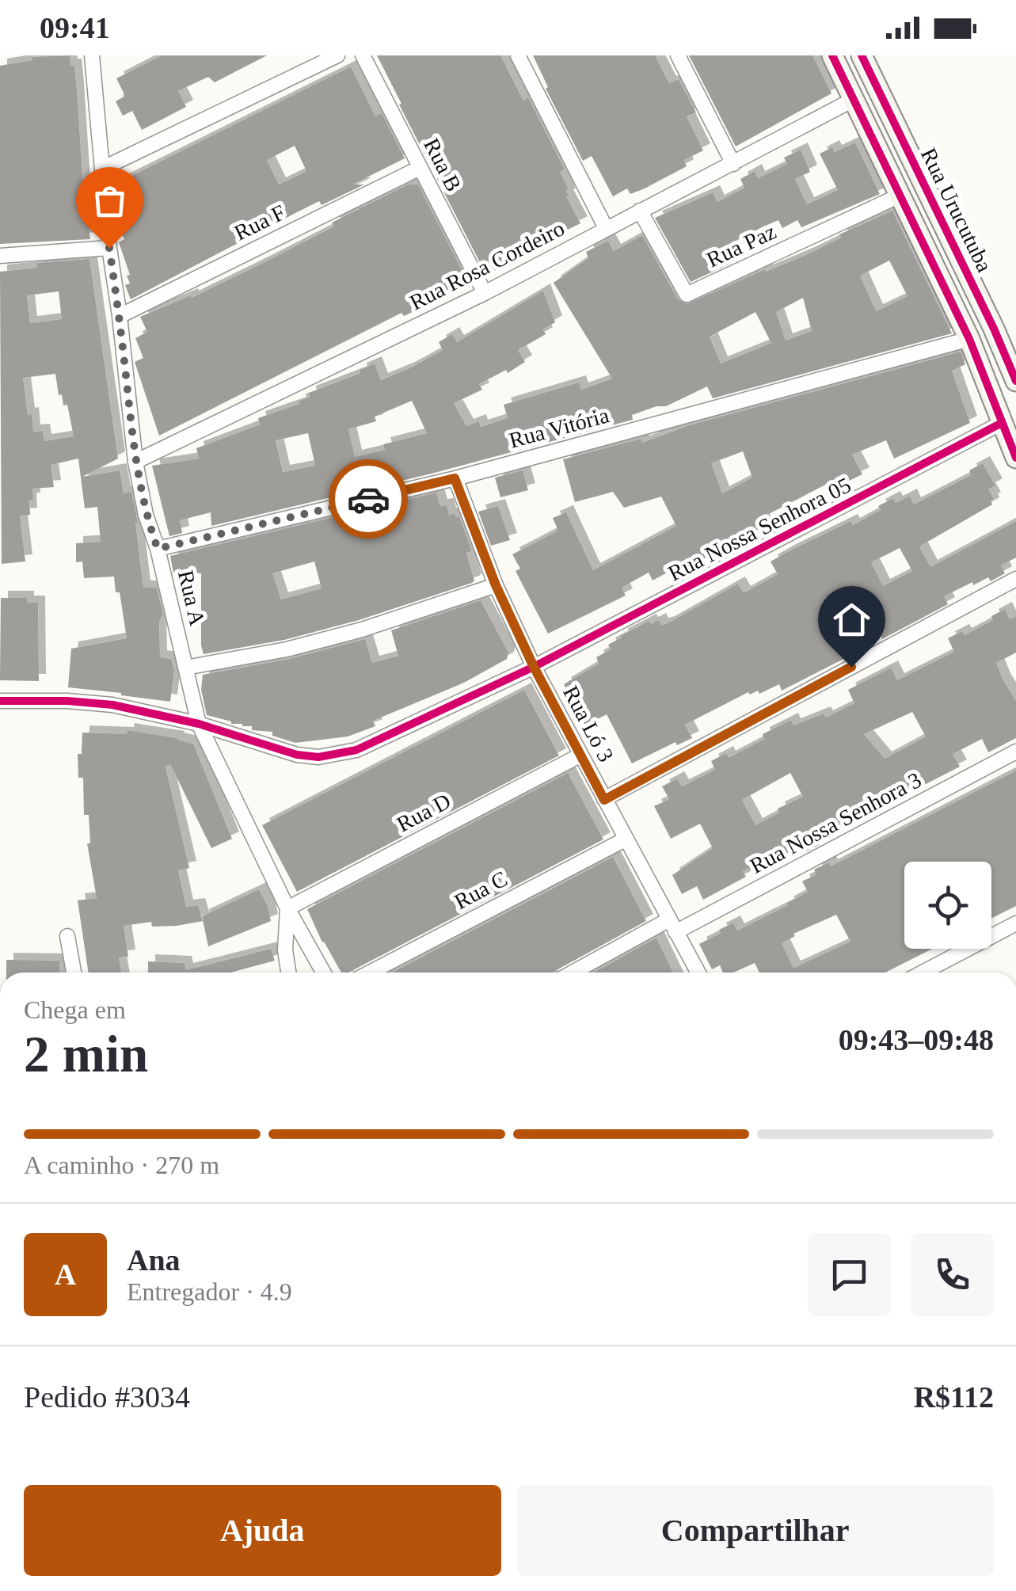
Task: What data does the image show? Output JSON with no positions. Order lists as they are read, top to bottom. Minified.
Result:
{"streets":{"street":["Rua B","Rua Urucutuba","Rua F","Rua Paz","Rua Rosa Cordeiro","Rua Vitória","Rua Nossa Senhora 05","Rua A","Rua Ló 3","Rua D","Rua Nossa Senhora 3","Rua C"]},"crossings":[["Rua B","Rua F"],["Rua B","Rua Rosa Cordeiro"],["Rua Urucutuba","Rua Paz"],["Rua Urucutuba","Rua Rosa Cordeiro"],["Rua Urucutuba","Rua Vitória"],["Rua Urucutuba","Rua Nossa Senhora 05"],["Rua F","Rua A"],["Rua Paz","Rua Rosa Cordeiro"],["Rua Rosa Cordeiro","Rua A"],["Rua Vitória","Rua A"],["Rua Vitória","Rua Ló 3"],["Rua Nossa Senhora 05","Rua A"],["Rua Nossa Senhora 05","Rua Ló 3"],["Rua A","Rua D"],["Rua Ló 3","Rua D"],["Rua Ló 3","Rua Nossa Senhora 3"],["Rua Ló 3","Rua C"]],"page":{"status":"09:41","heading":["2 min","Chega em","09:43–09:48"],"panel":["Ana","Entregador · 4.9","Pedido #3034","R$112"],"bar":"A caminho · 270 m","round":"A","buttons":["Ajuda","Compartilhar"]}}
